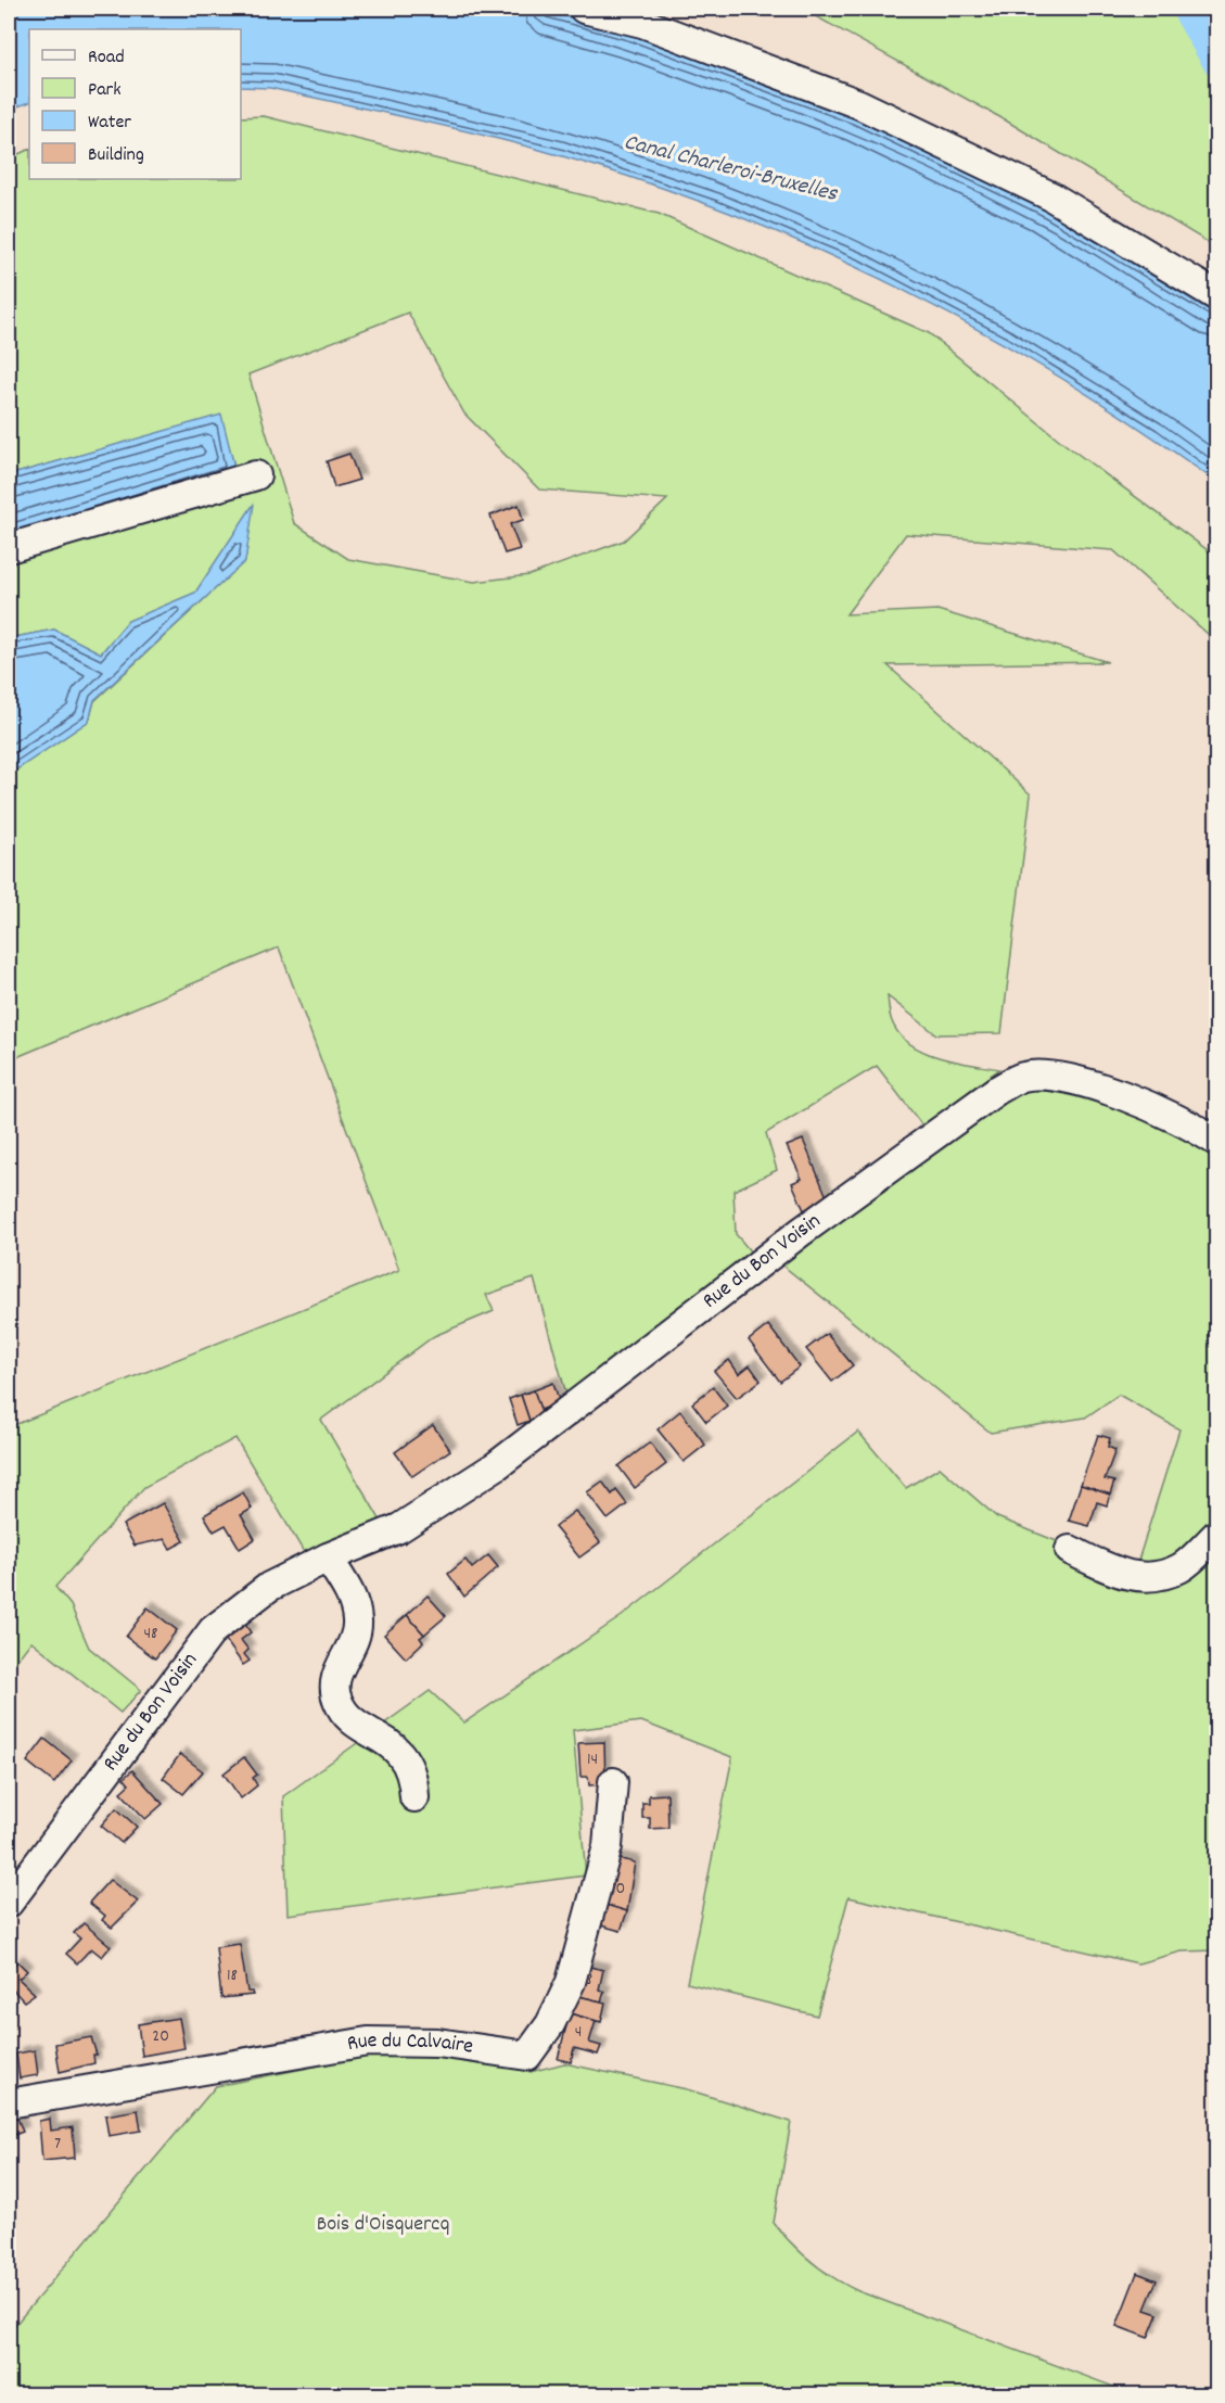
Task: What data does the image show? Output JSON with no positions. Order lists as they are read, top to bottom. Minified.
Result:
{"streets":{"street":["Rue du Bon Voisin","Rue du Calvaire"]},"water":["Canal Charleroi-Bruxelles"],"parks":["Bois d'Oisquercq"],"house_numbers":["48","14","10","18","8","4","20","7"],"legend":["Road","Park","Water","Building"]}
